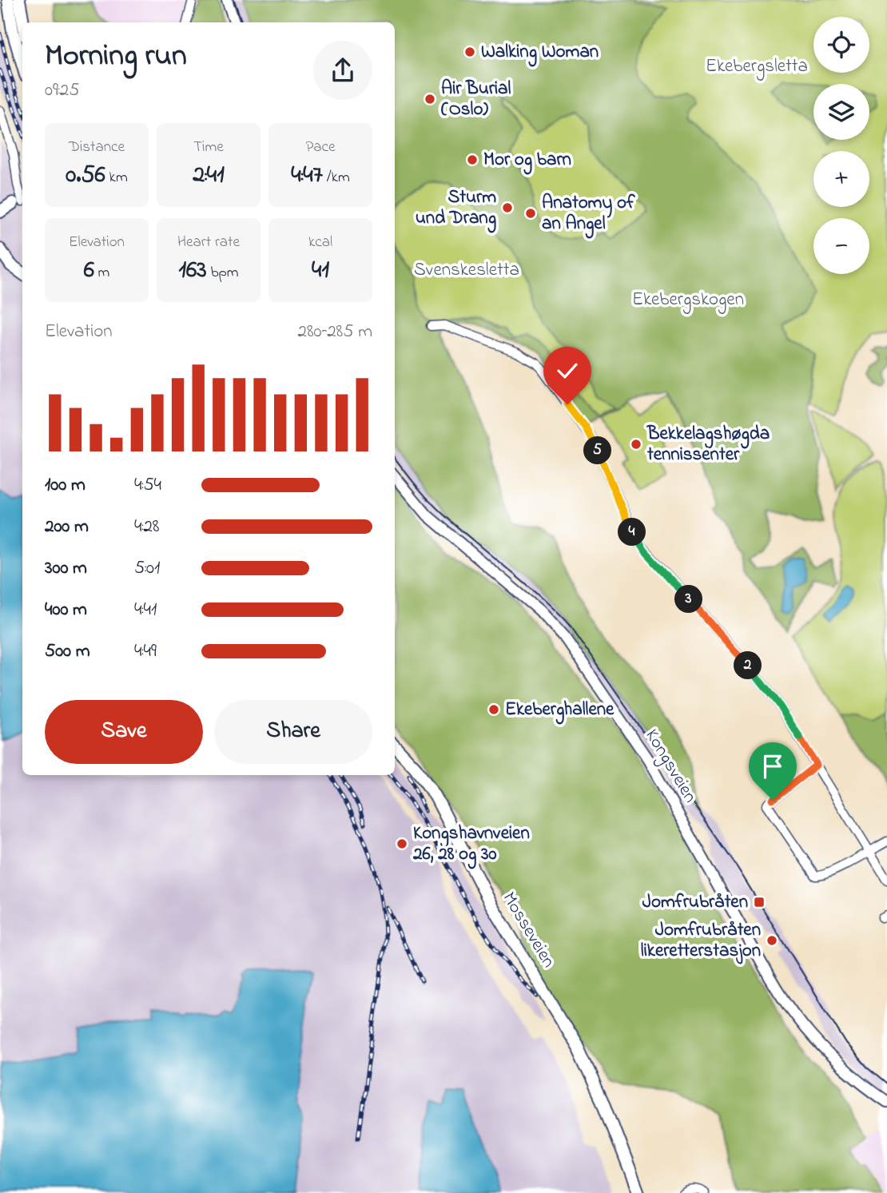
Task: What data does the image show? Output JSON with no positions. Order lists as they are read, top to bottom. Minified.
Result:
{"streets":{"highway":["Mosseveien"],"main road":["Kongsveien"]},"parks":["Ekebergsletta","Svenskesletta","Ekebergskogen"],"places":{"other":["Walking Woman","Air Burial (Oslo)","Mor og barn","Sturm und Drang","Anatomy of an Angel","Bekkelagshøgda tennissenter","Ekeberghallene","Kongshavnveien 26, 28 og 30","Jomfrubråten likeretterstasjon"],"transit":["Jomfrubråten"]},"page":{"map_buttons":["+","−"],"heading":["Morning run","09:25"],"stats":[["Distance","0.56 km"],["Time","2:41"],["Pace","4:47 /km"],["Elevation","6 m"],["Heart rate","163 bpm"],["kcal","41"]],"chart":["Elevation","280–285 m"],"pins":["5","4","3","2"],"list":[{"name":"100 m","note":"4:54"},{"name":"200 m","note":"4:28"},{"name":"300 m","note":"5:01"},{"name":"400 m","note":"4:41"},{"name":"500 m","note":"4:49"}],"buttons":["Save","Share"]}}
